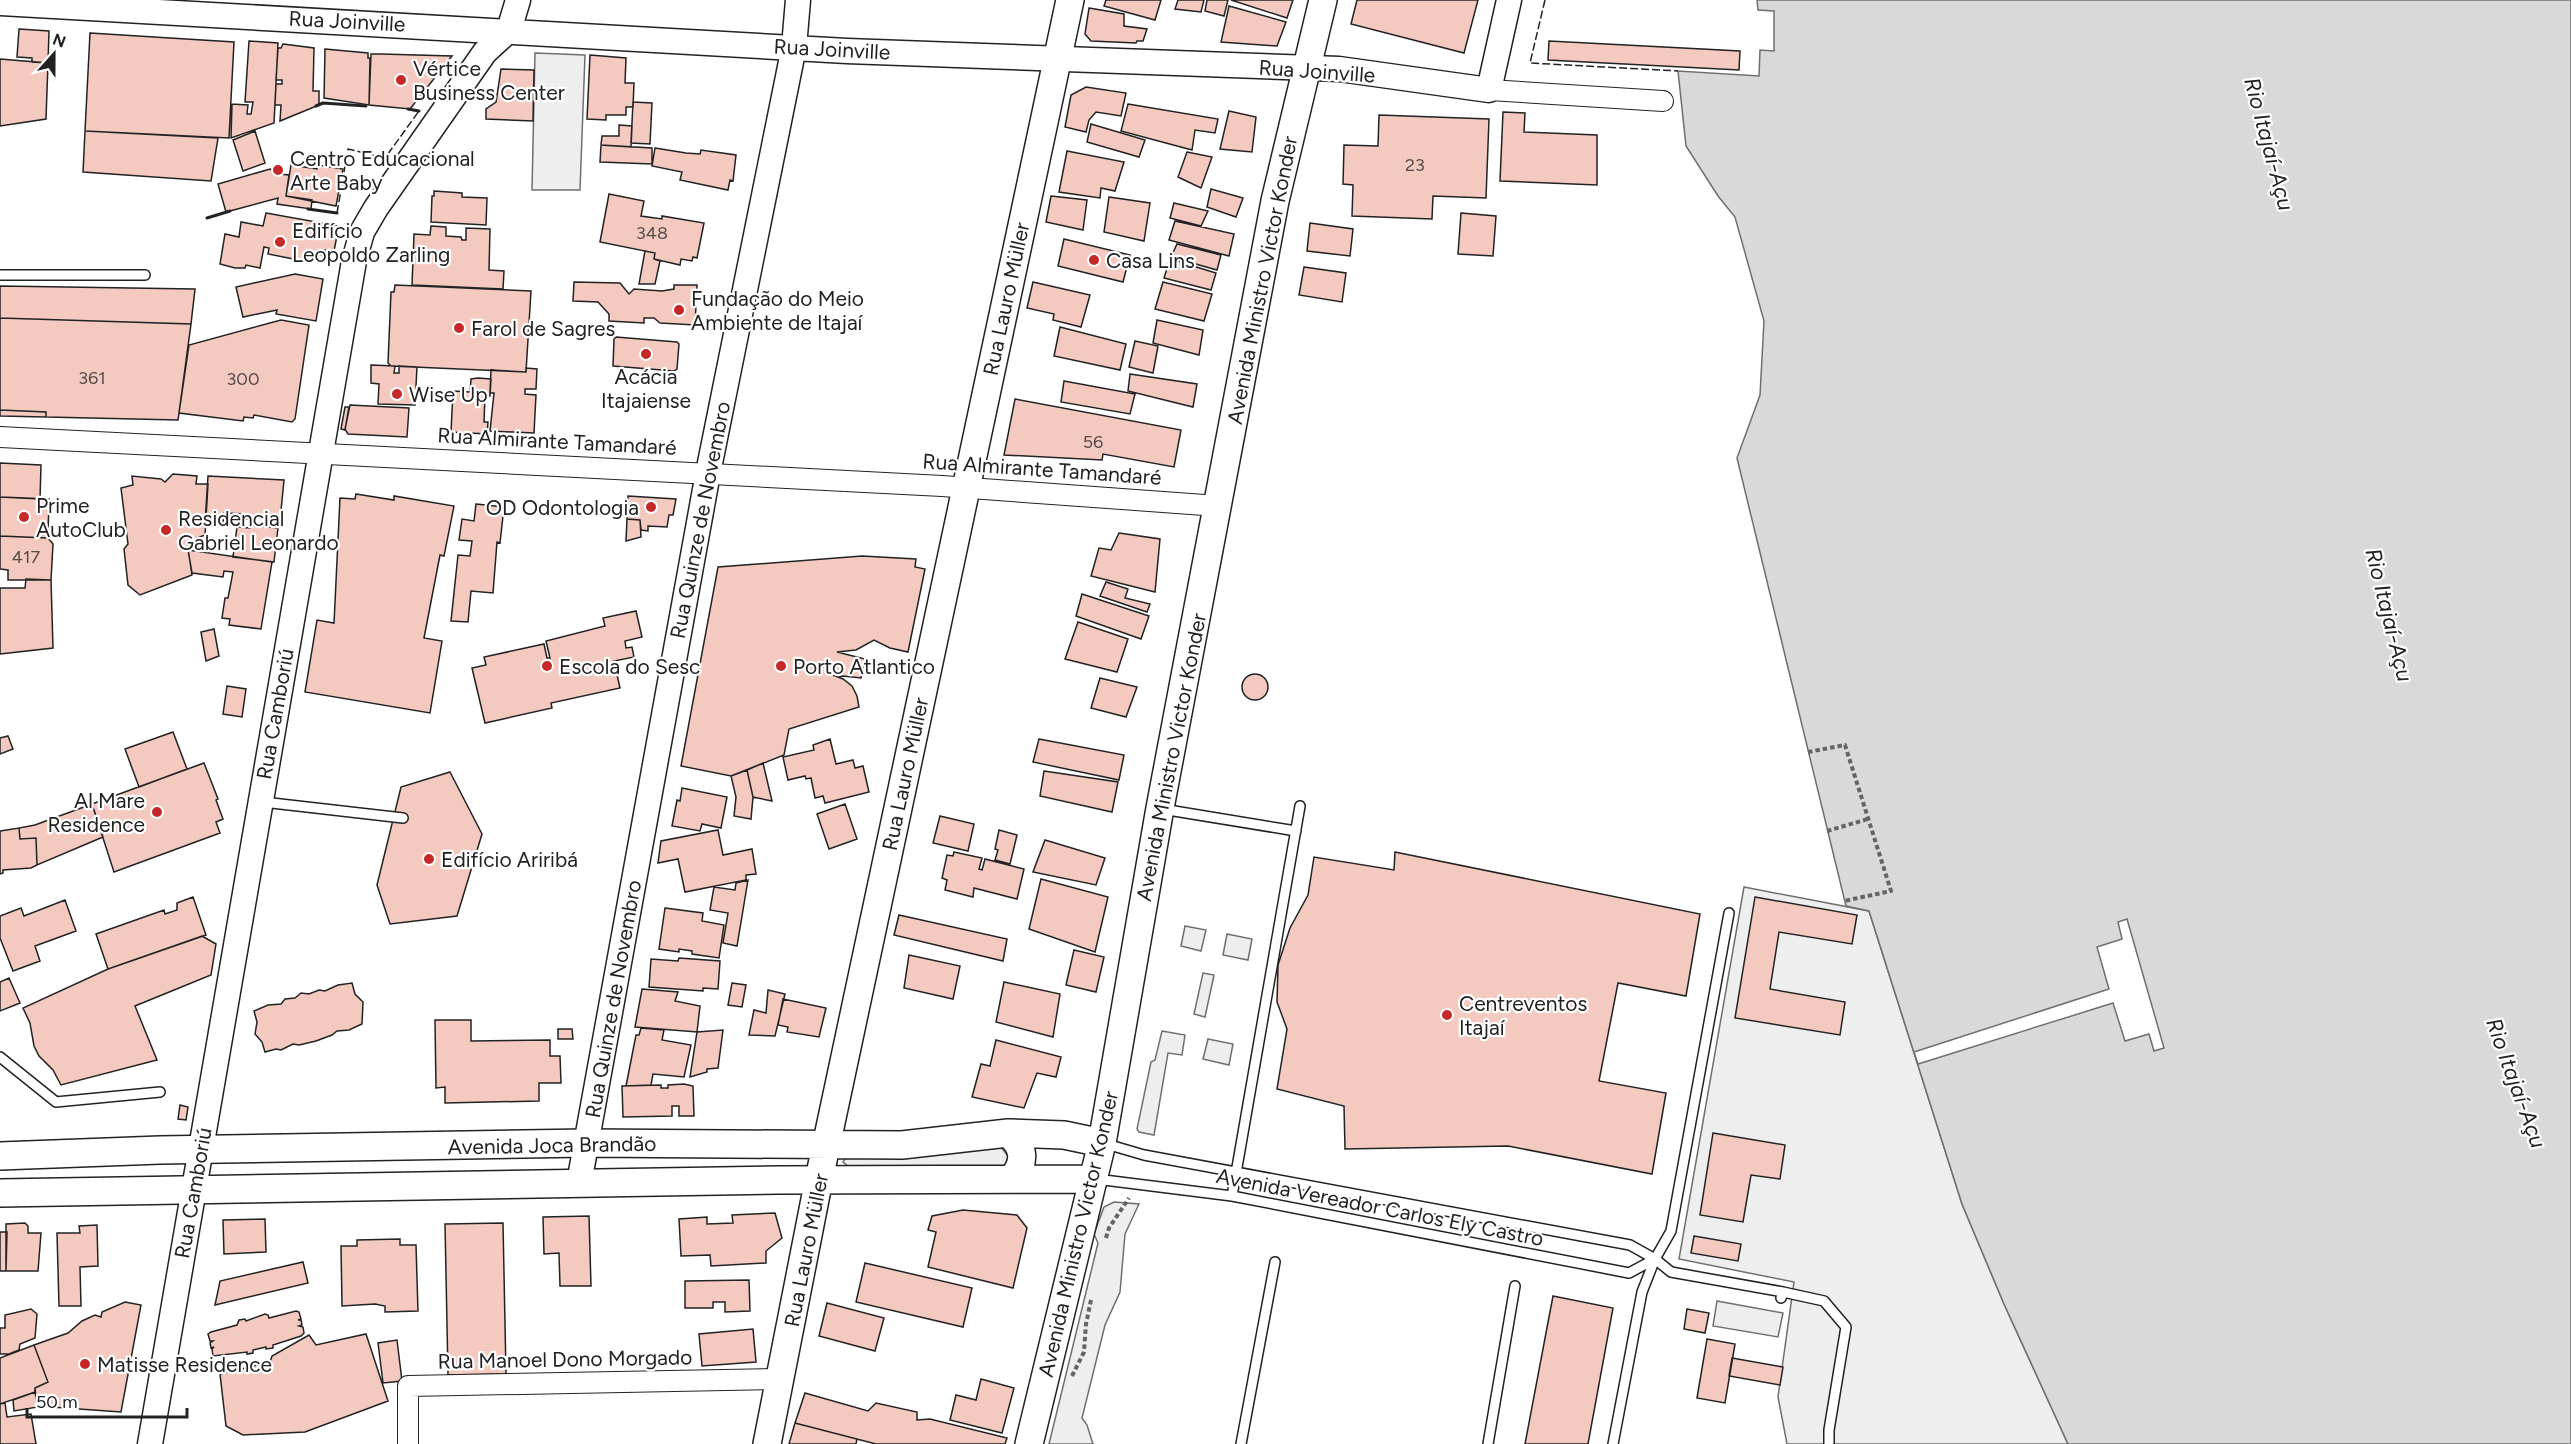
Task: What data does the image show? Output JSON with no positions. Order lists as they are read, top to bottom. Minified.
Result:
{"streets":{"main road":["Avenida Ministro Victor Konder","Rua Lauro Müller","Avenida Joca Brandão"],"street":["Rua Joinville","Rua Almirante Tamandaré","Rua Quinze de Novembro","Rua Camboriú","Rua Manoel Dono Morgado"],"lane":["Avenida Vereador Carlos Ely Castro"]},"crossings":[["Rua Joinville","Avenida Ministro Victor Konder"],["Rua Joinville","Rua Lauro Müller"],["Rua Joinville","Rua Quinze de Novembro"],["Rua Joinville","Rua Camboriú"],["Avenida Ministro Victor Konder","Rua Almirante Tamandaré"],["Avenida Ministro Victor Konder","Avenida Joca Brandão"],["Avenida Ministro Victor Konder","Avenida Vereador Carlos Ely Castro"],["Rua Lauro Müller","Rua Almirante Tamandaré"],["Rua Lauro Müller","Avenida Joca Brandão"],["Rua Lauro Müller","Rua Manoel Dono Morgado"],["Rua Almirante Tamandaré","Rua Quinze de Novembro"],["Rua Almirante Tamandaré","Rua Camboriú"],["Rua Quinze de Novembro","Avenida Joca Brandão"],["Rua Camboriú","Avenida Joca Brandão"],["Avenida Joca Brandão","Avenida Vereador Carlos Ely Castro"]],"water":["Rio Itajaí-Açu"],"places":["Vértice Business Center","Centro Educacional Arte Baby","Edifício Leopoldo Zarling","Casa Lins","Fundação do Meio Ambiente de Itajaí","Farol de Sagres","Acácia Itajaiense","Wise Up","OD Odontologia","Prime AutoClub","Residencial Gabriel Leonardo","Escola do Sesc","Porto Atlantico","Al Mare Residence","Edifício Ariribá","Centreventos Itajaí","Matisse Residence"],"house_numbers":["23","348","361","300","56","417"],"scale_bar":"50 m","north":"top"}
